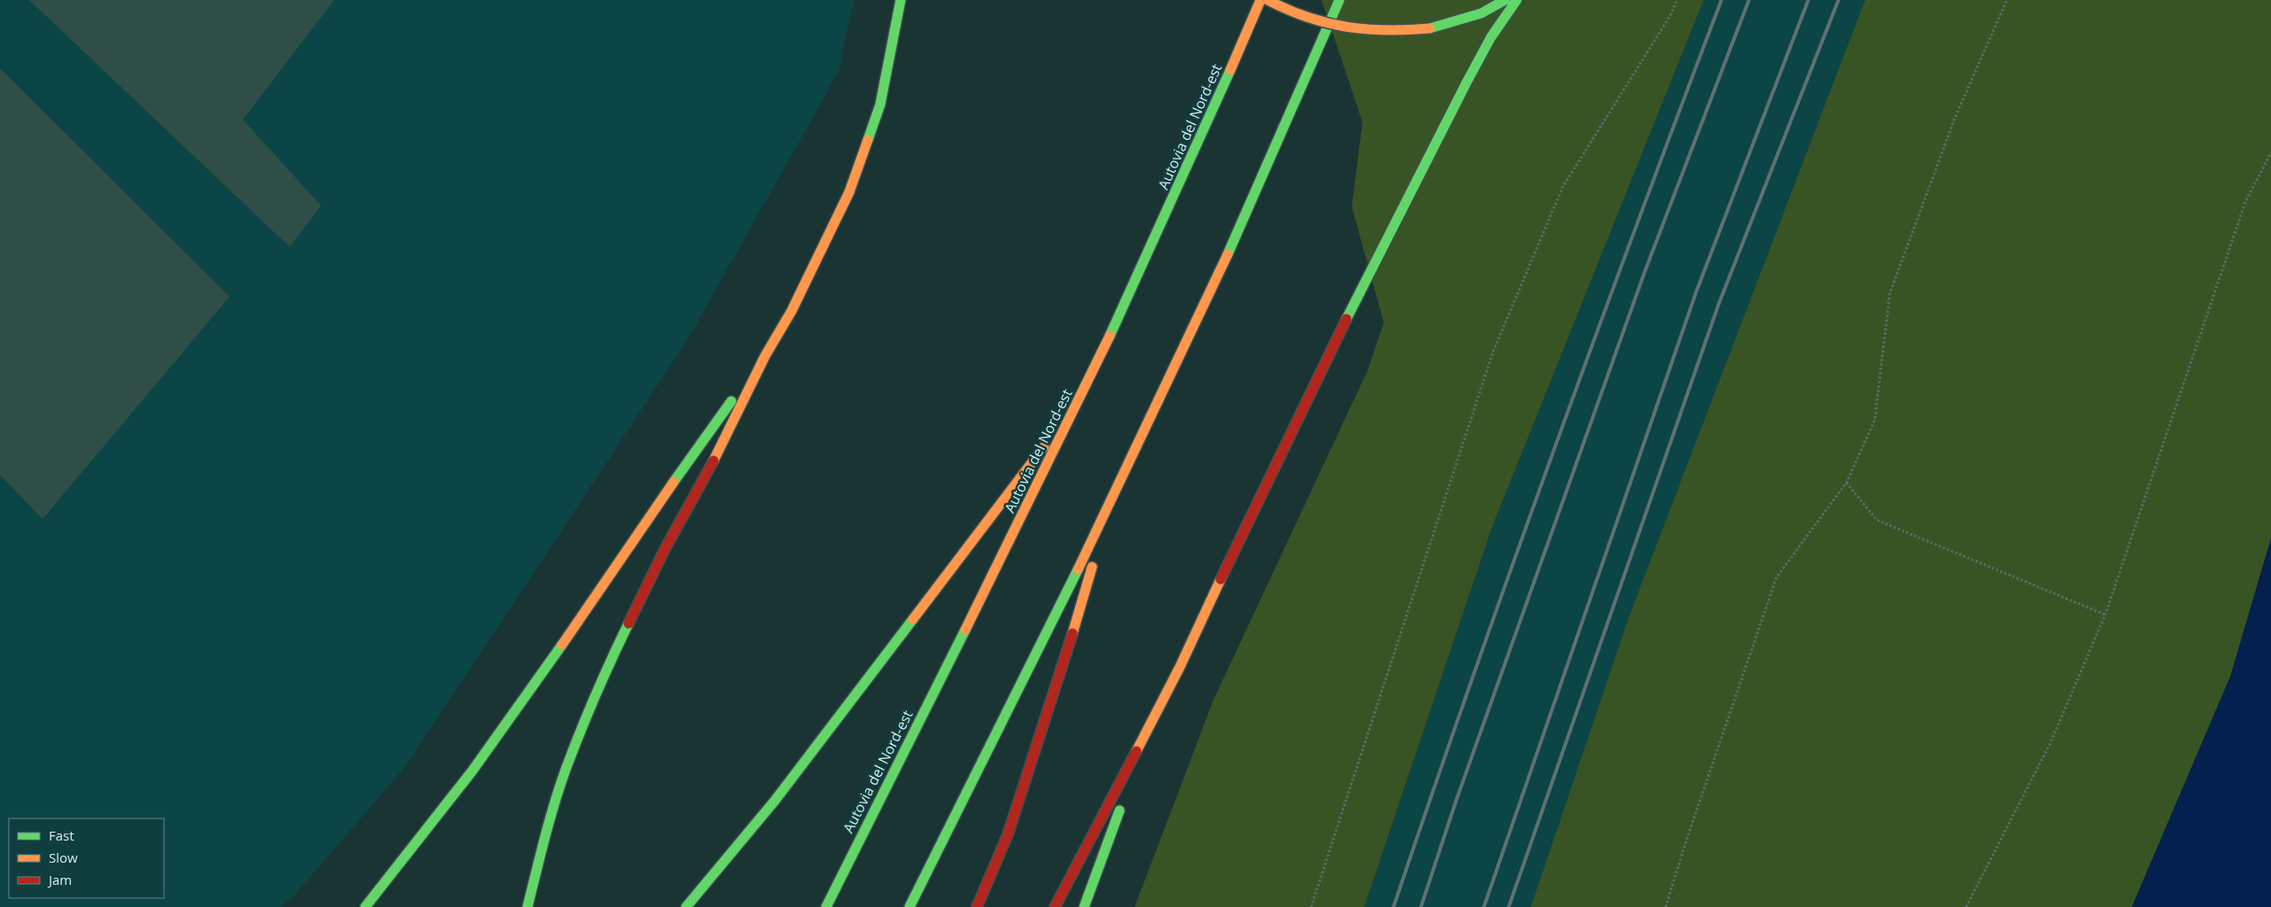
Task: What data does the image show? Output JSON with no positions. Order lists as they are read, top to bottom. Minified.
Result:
{"streets":{"main road":["Autovia del Nord-est"]},"legend":["Fast","Slow","Jam"]}
